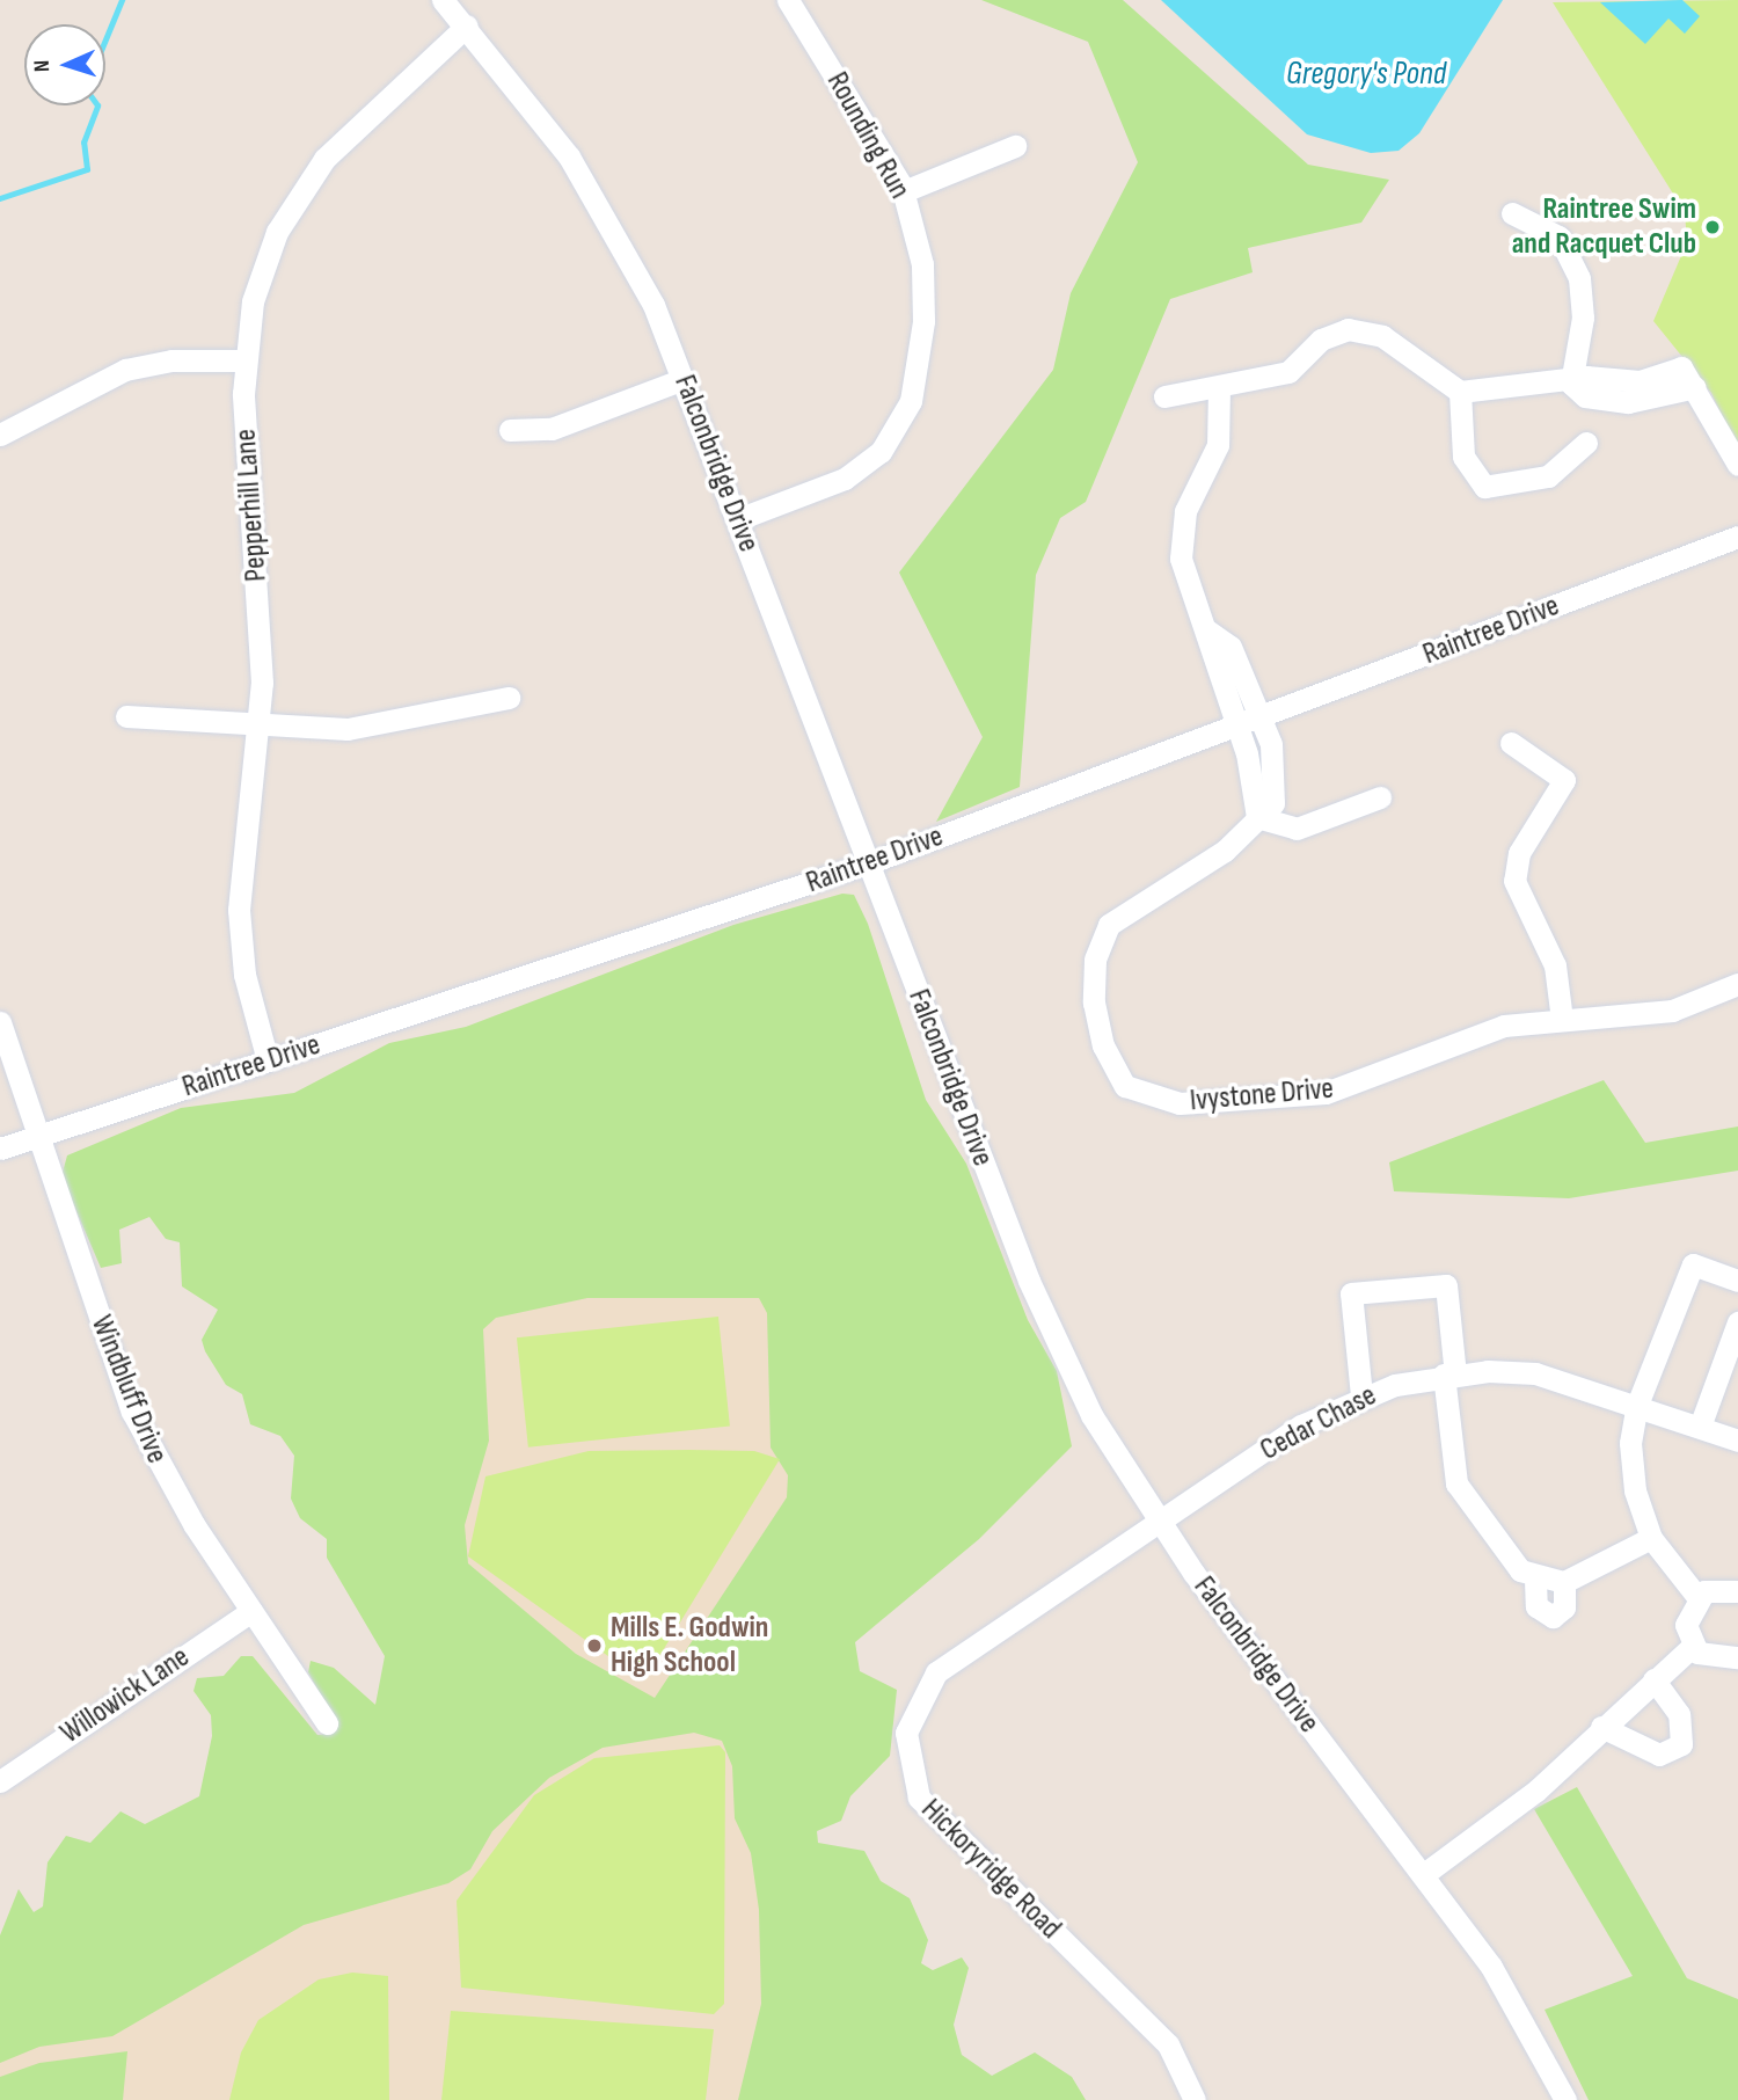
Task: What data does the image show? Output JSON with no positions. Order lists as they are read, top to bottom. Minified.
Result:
{"streets":{"street":["Rounding Run","Falconbridge Drive","Pepperhill Lane","Raintree Drive","Ivystone Drive","Windbluff Drive","Cedar Chase","Willowick Lane","Hickoryridge Road"]},"crossings":[["Rounding Run","Falconbridge Drive"],["Falconbridge Drive","Pepperhill Lane"],["Falconbridge Drive","Raintree Drive"],["Falconbridge Drive","Cedar Chase"],["Falconbridge Drive","Hickoryridge Road"],["Pepperhill Lane","Raintree Drive"],["Raintree Drive","Ivystone Drive"],["Raintree Drive","Windbluff Drive"],["Windbluff Drive","Willowick Lane"],["Cedar Chase","Hickoryridge Road"]],"water":["Gregory's Pond"],"places":["Raintree Swim and Racquet Club","Mills E. Godwin High School"],"north":"left"}
